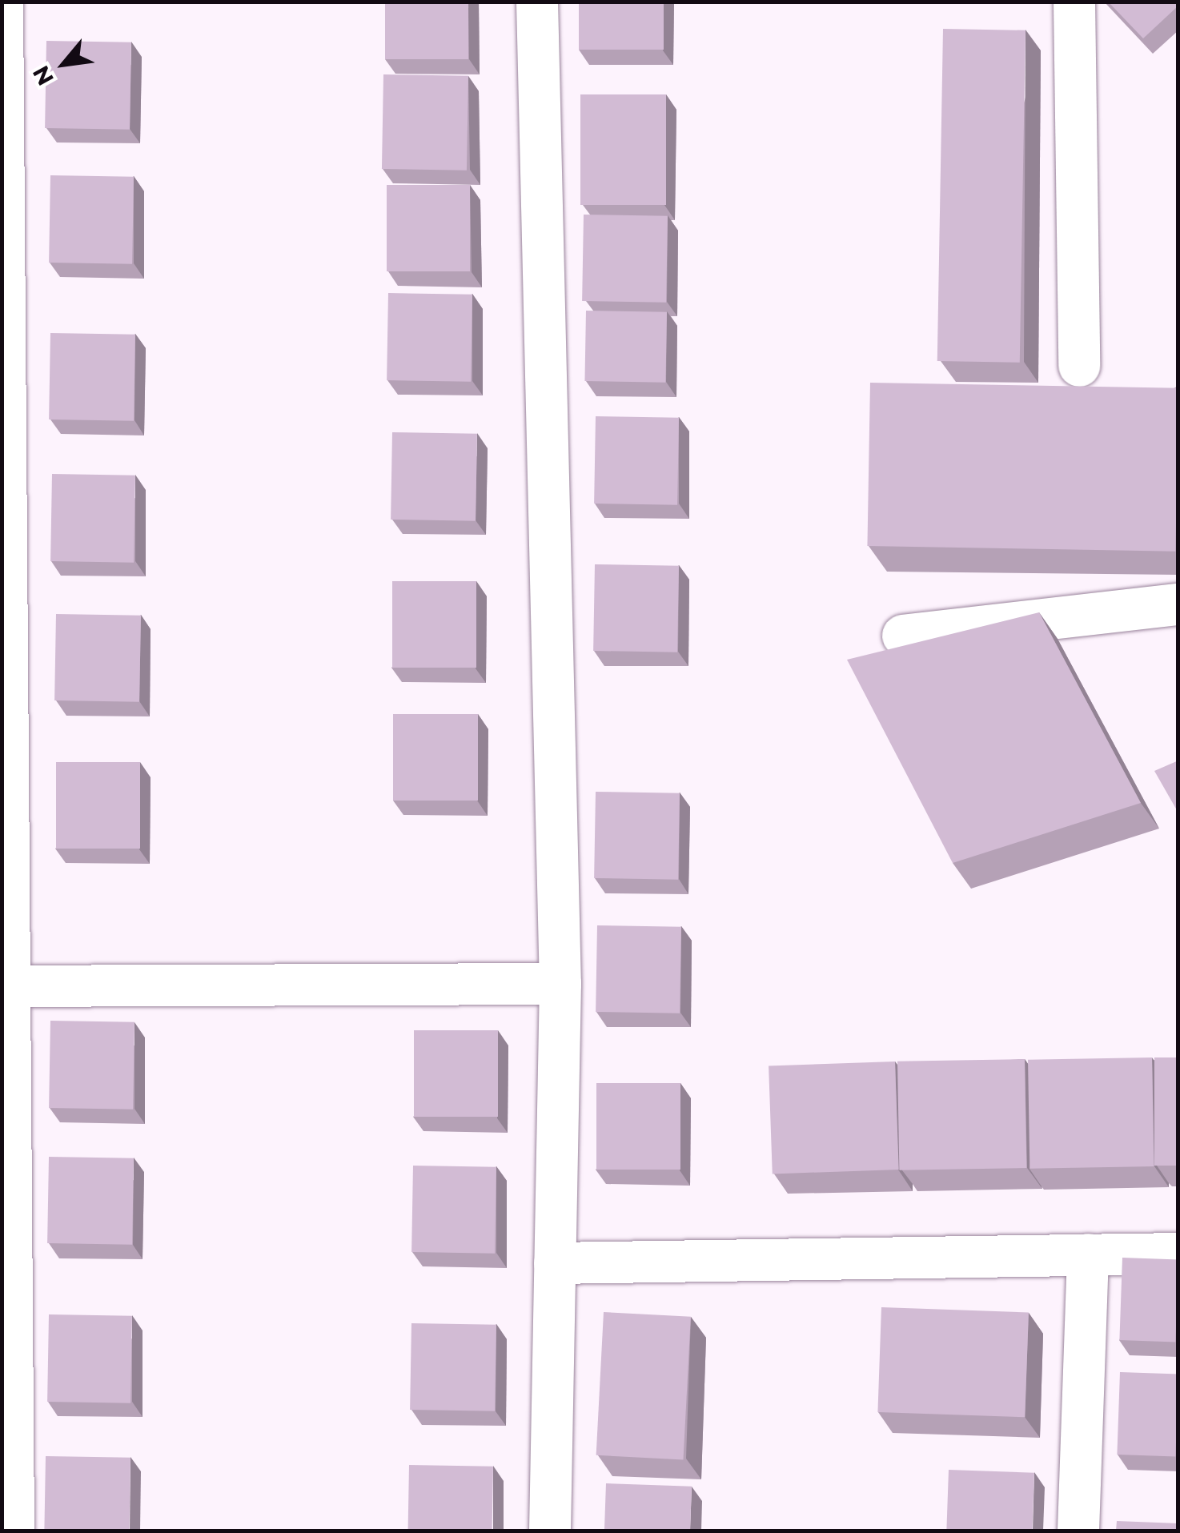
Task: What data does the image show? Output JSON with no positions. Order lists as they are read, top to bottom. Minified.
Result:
{"north":"bottom left"}
